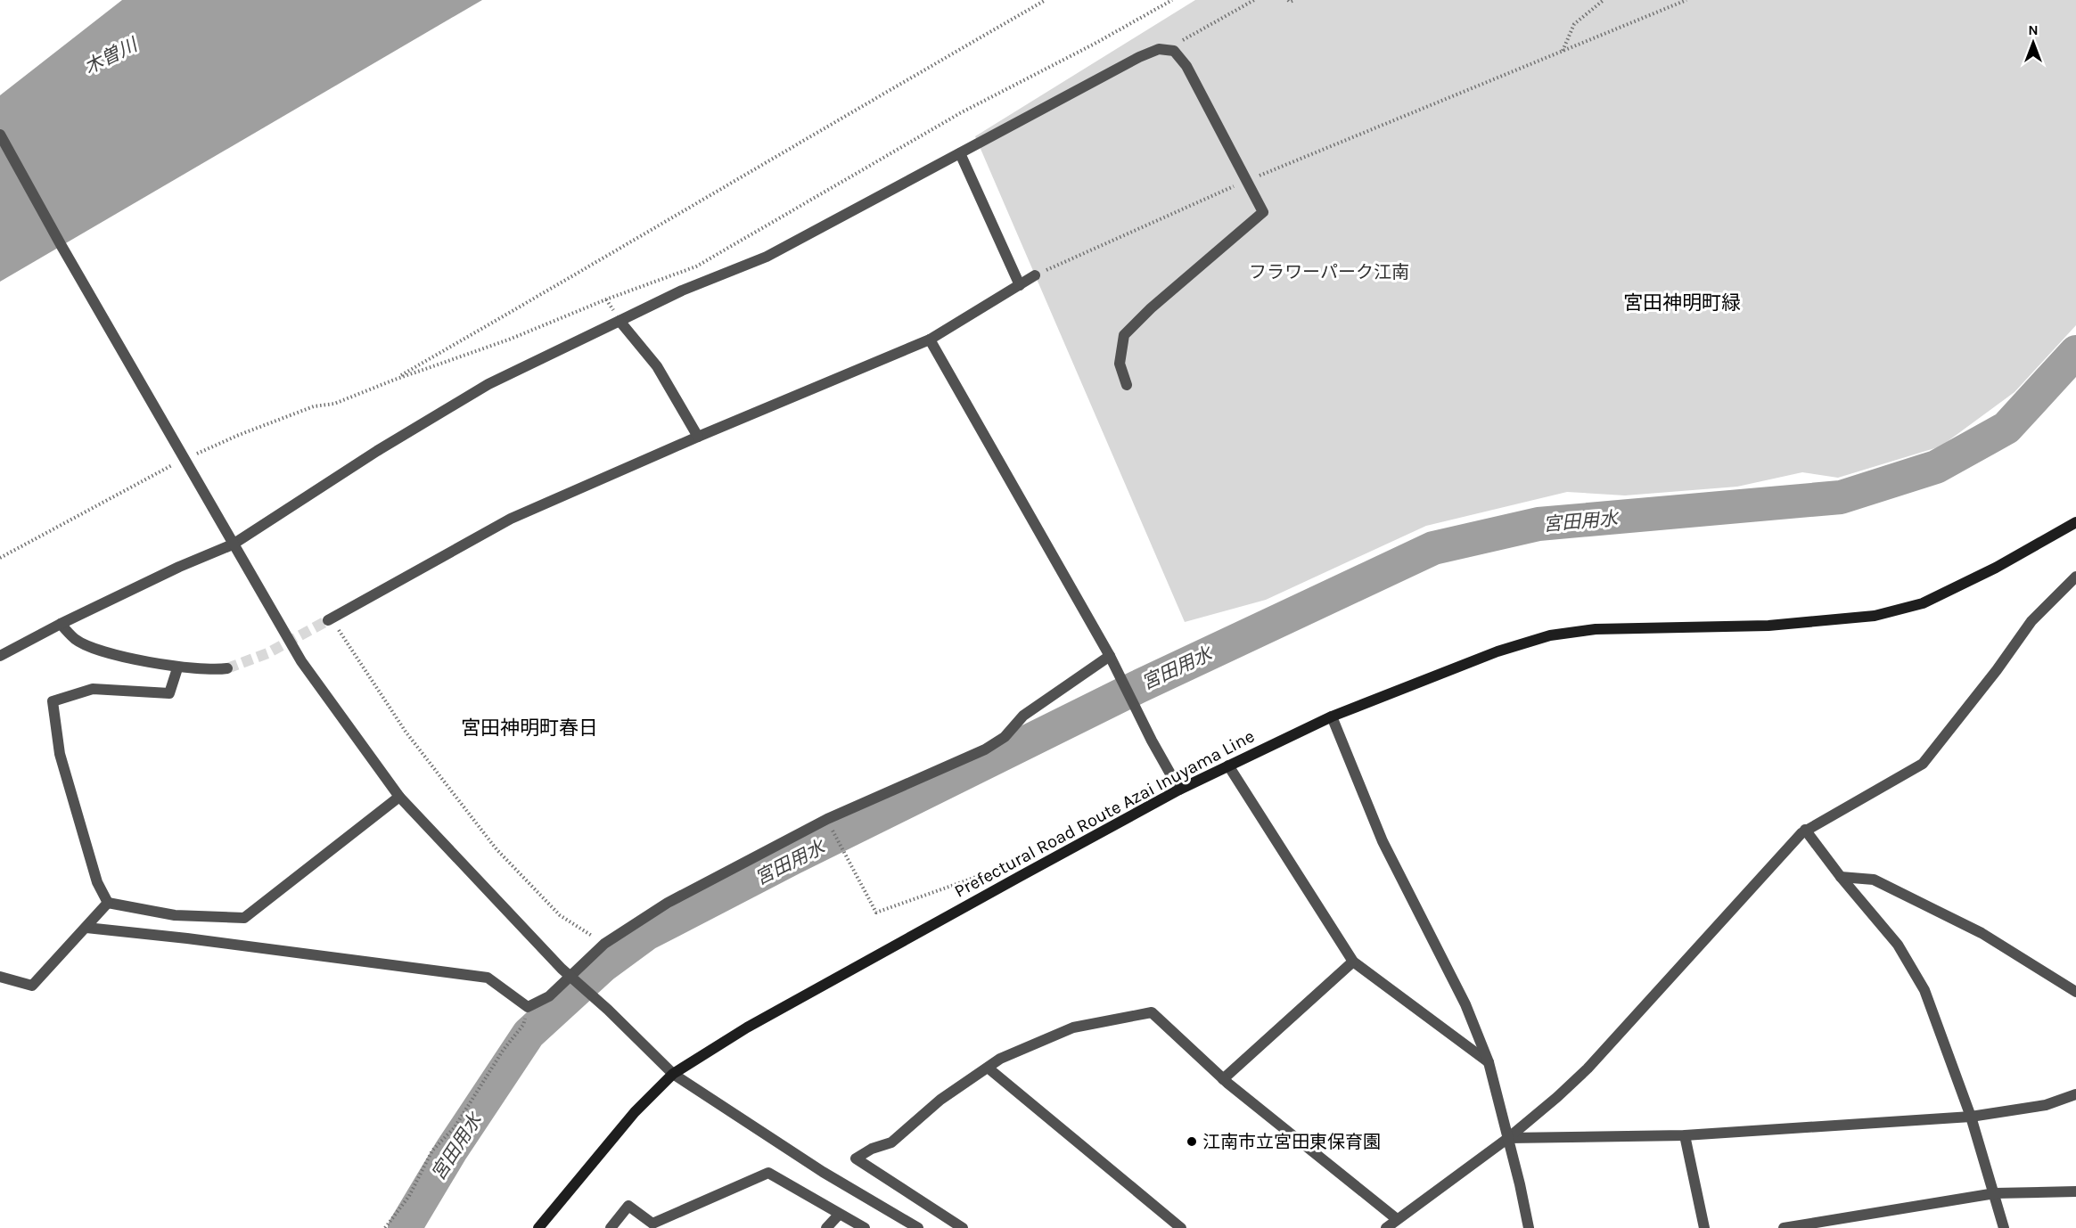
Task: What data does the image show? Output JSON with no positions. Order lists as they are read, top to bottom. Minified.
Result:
{"streets":{"main road":["Prefectural Road Route Azai Inuyama Line"]},"districts":["宮田神明町緑","宮田神明町春日"],"water":["木曽川","宮田用水"],"parks":["フラワーパーク江南"],"places":["江南市立宮田東保育園"],"north":"top"}
